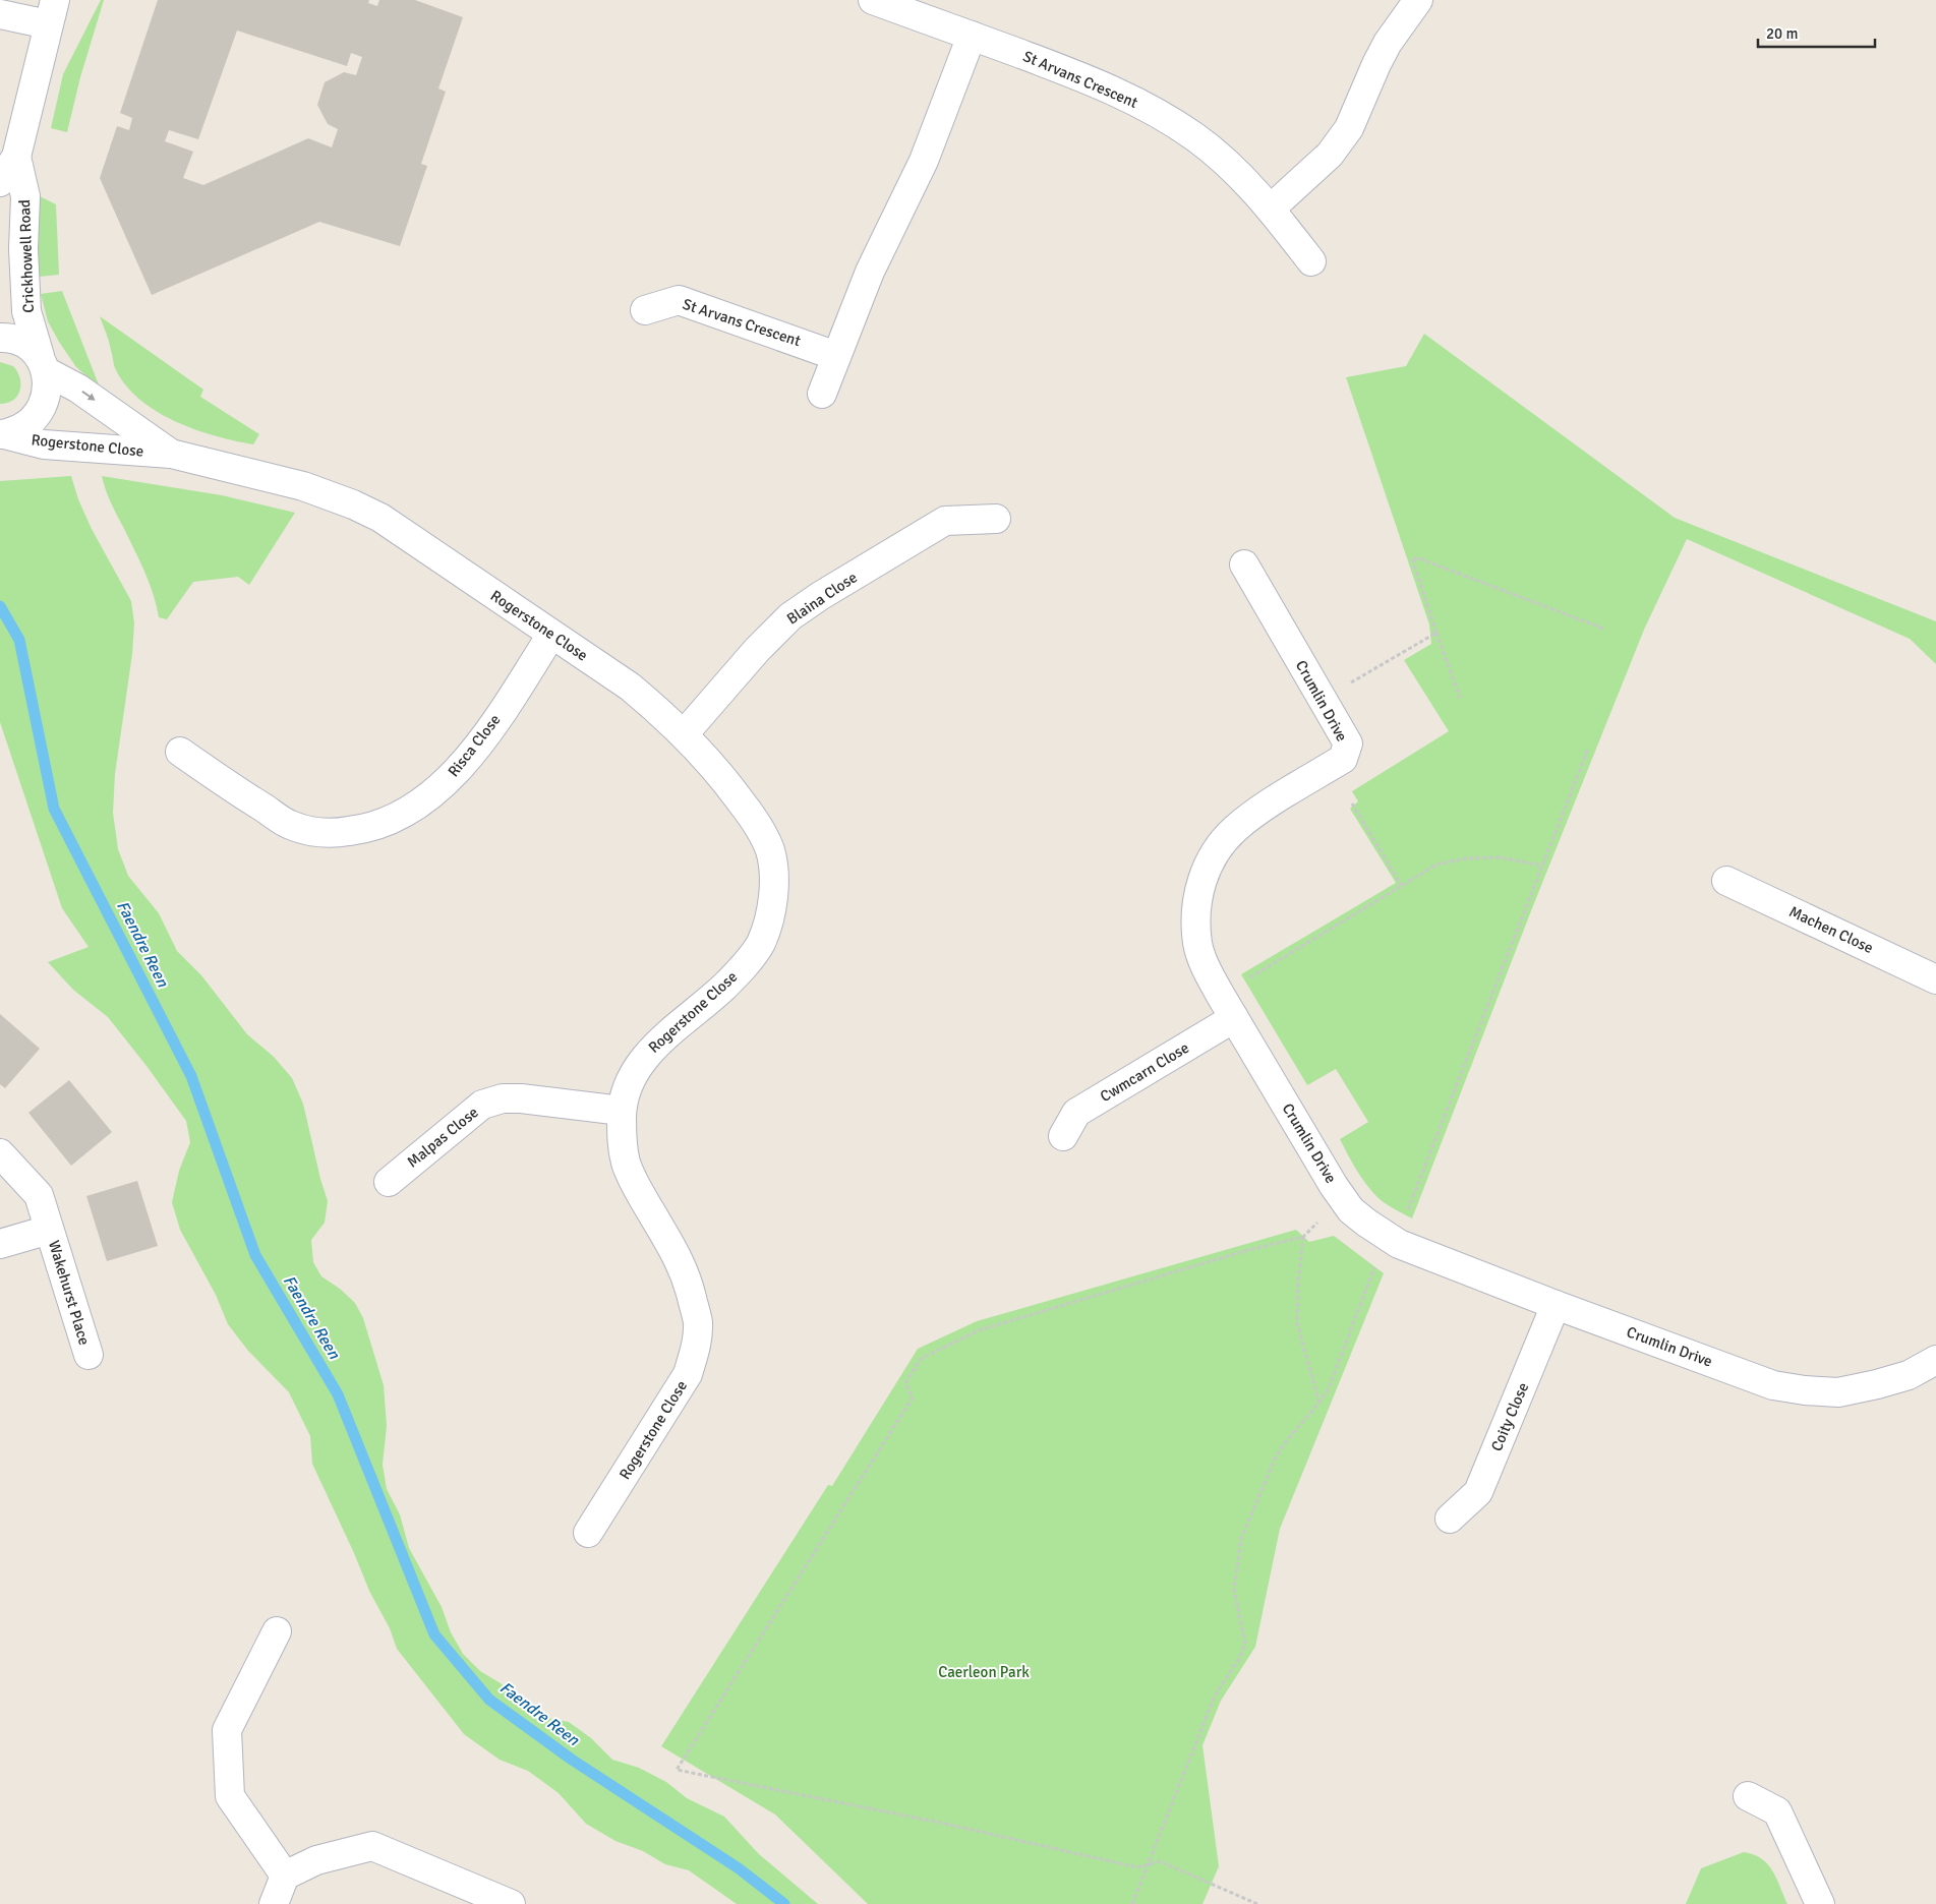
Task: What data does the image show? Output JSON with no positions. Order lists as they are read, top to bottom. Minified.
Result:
{"streets":{"street":["St Arvans Crescent","Crickhowell Road","Rogerstone Close","Blaina Close","Crumlin Drive","Risca Close","Machen Close","Cwmcarn Close","Malpas Close","Wakehurst Place","Coity Close"]},"crossings":[["Crickhowell Road","Rogerstone Close"],["Rogerstone Close","Blaina Close"],["Rogerstone Close","Risca Close"],["Rogerstone Close","Malpas Close"],["Crumlin Drive","Cwmcarn Close"],["Crumlin Drive","Coity Close"]],"water":["Faendre Reen"],"parks":["Caerleon Park"],"scale_bar":"20 m"}
